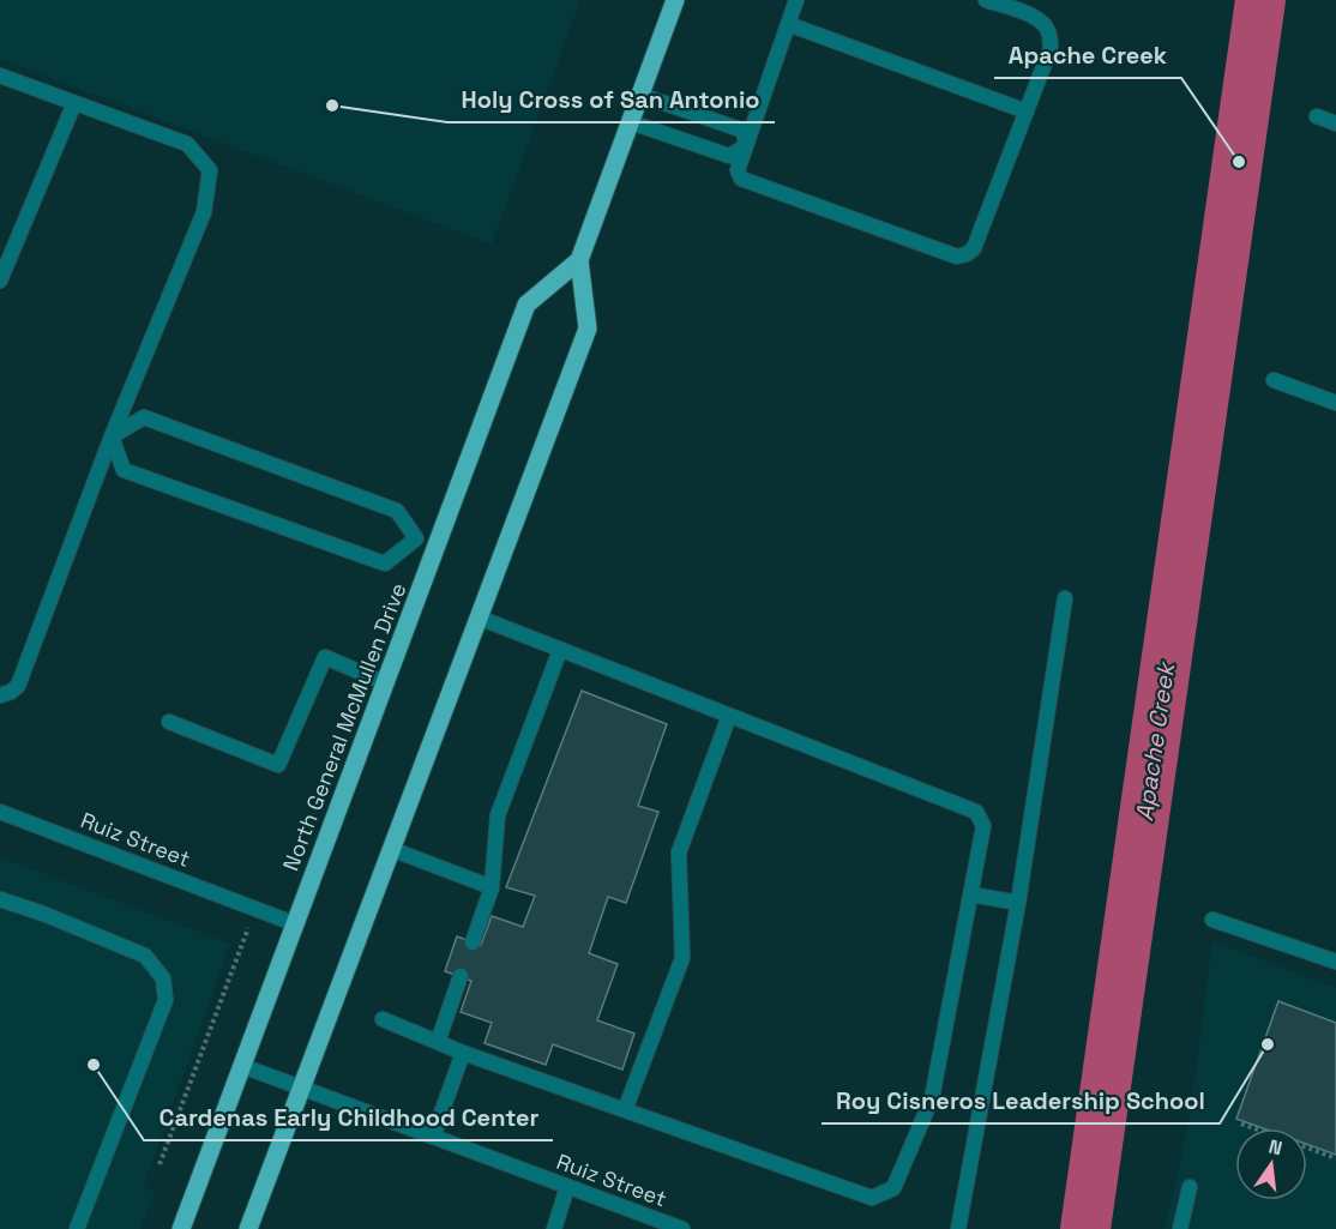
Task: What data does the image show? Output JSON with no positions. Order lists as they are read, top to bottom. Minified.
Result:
{"streets":{"main road":["North General McMullen Drive"],"street":["Ruiz Street"]},"crossings":[["North General McMullen Drive","Ruiz Street"]],"water":["Apache Creek"],"places":["Holy Cross of San Antonio","Apache Creek","Roy Cisneros Leadership School","Cardenas Early Childhood Center"],"north":"top"}
